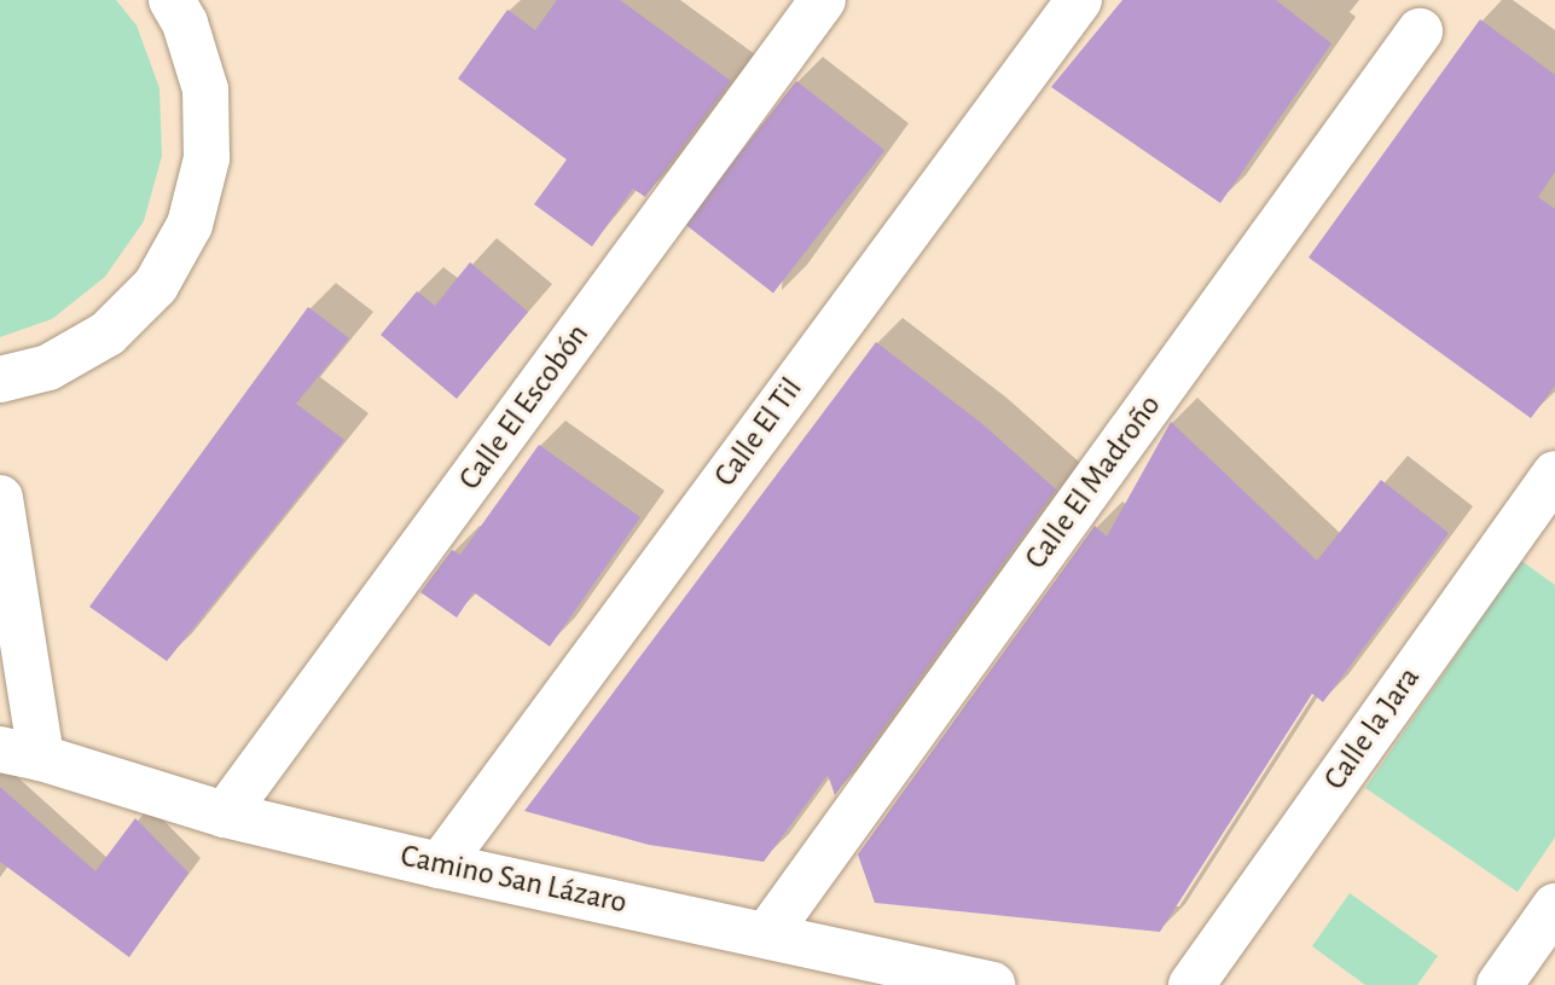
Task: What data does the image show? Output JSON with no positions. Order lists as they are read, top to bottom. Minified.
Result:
{"streets":{"street":["Calle El Escobón","Calle El Til","Calle El Madroño","Calle la Jara","Camino San Lázaro"]},"crossings":[["Calle El Escobón","Camino San Lázaro"],["Calle El Til","Camino San Lázaro"],["Calle El Madroño","Camino San Lázaro"]]}
